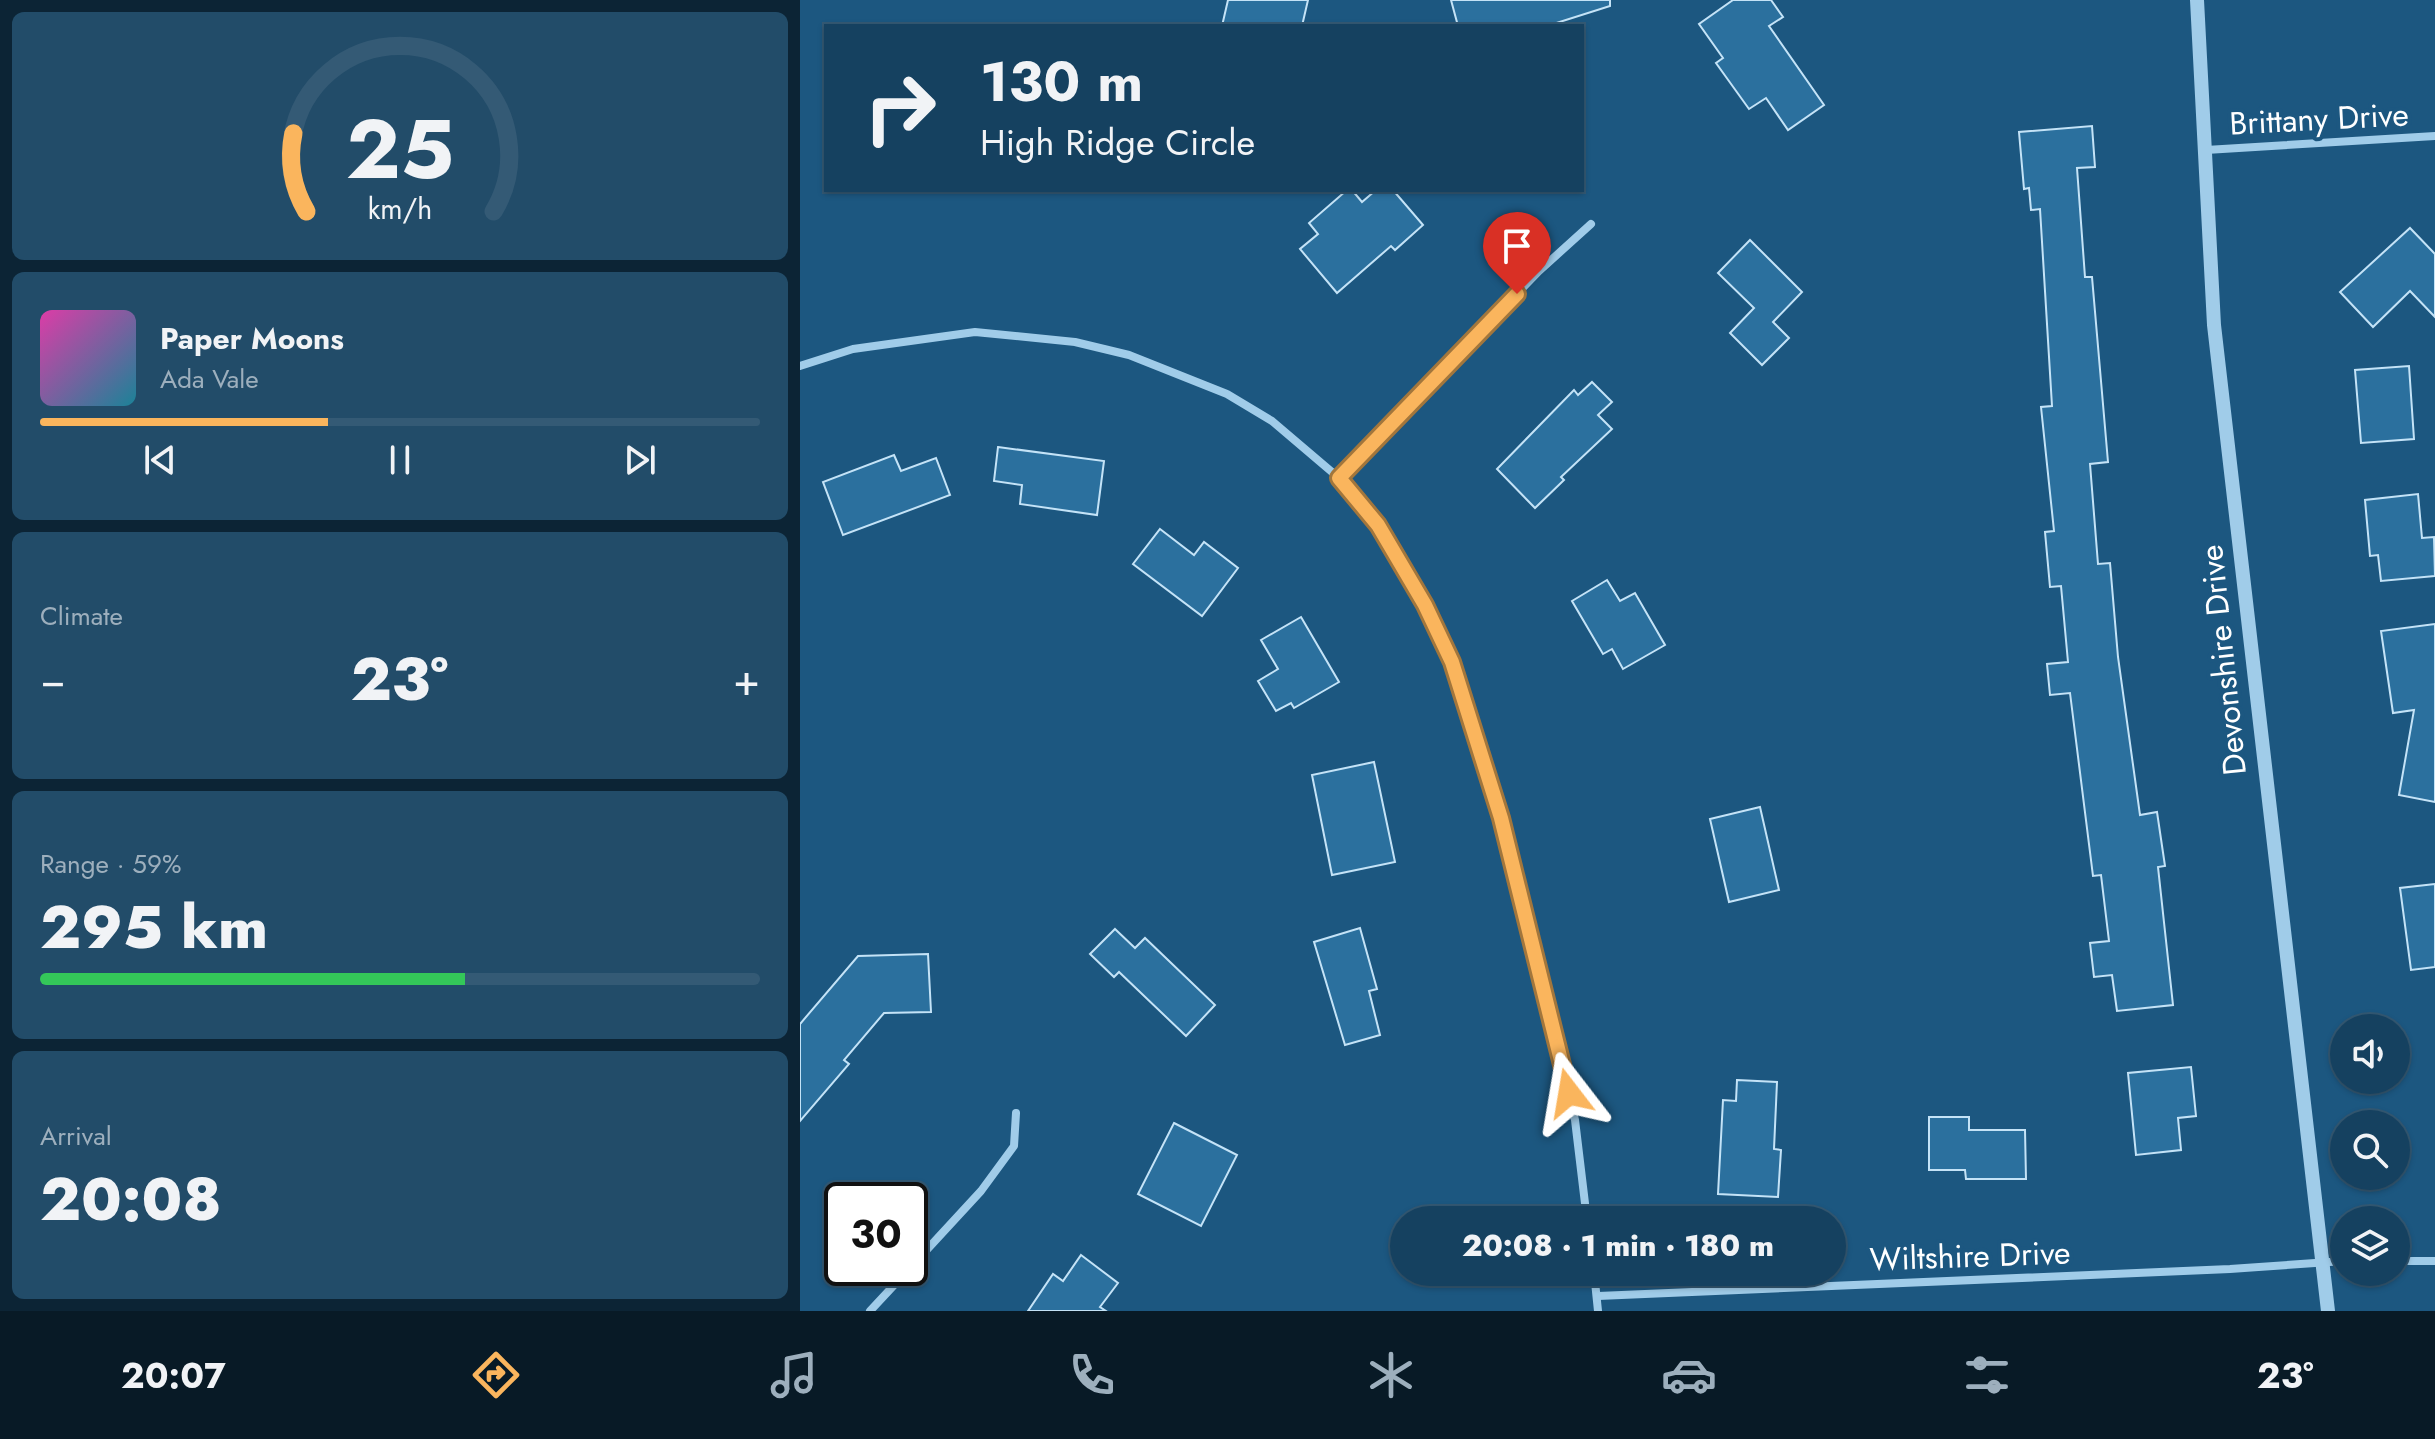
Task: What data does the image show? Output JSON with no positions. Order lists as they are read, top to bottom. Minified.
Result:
{"streets":{"street":["Brittany Drive","Devonshire Drive","Wiltshire Drive"]},"crossings":[["Brittany Drive","Devonshire Drive"],["Devonshire Drive","Wiltshire Drive"]],"page":{"turn":["130 m","High Ridge Circle"],"song":["Paper Moons","Ada Vale"],"tile":["Climate",["Range · 59%","295 km"],["Arrival","20:08"]],"heat":["−","23°","+"],"limit":"30","trip":"20:08 · 1 min · 180 m","tabs":["20:07","23°"],"gauge":["25","km/h"]}}
